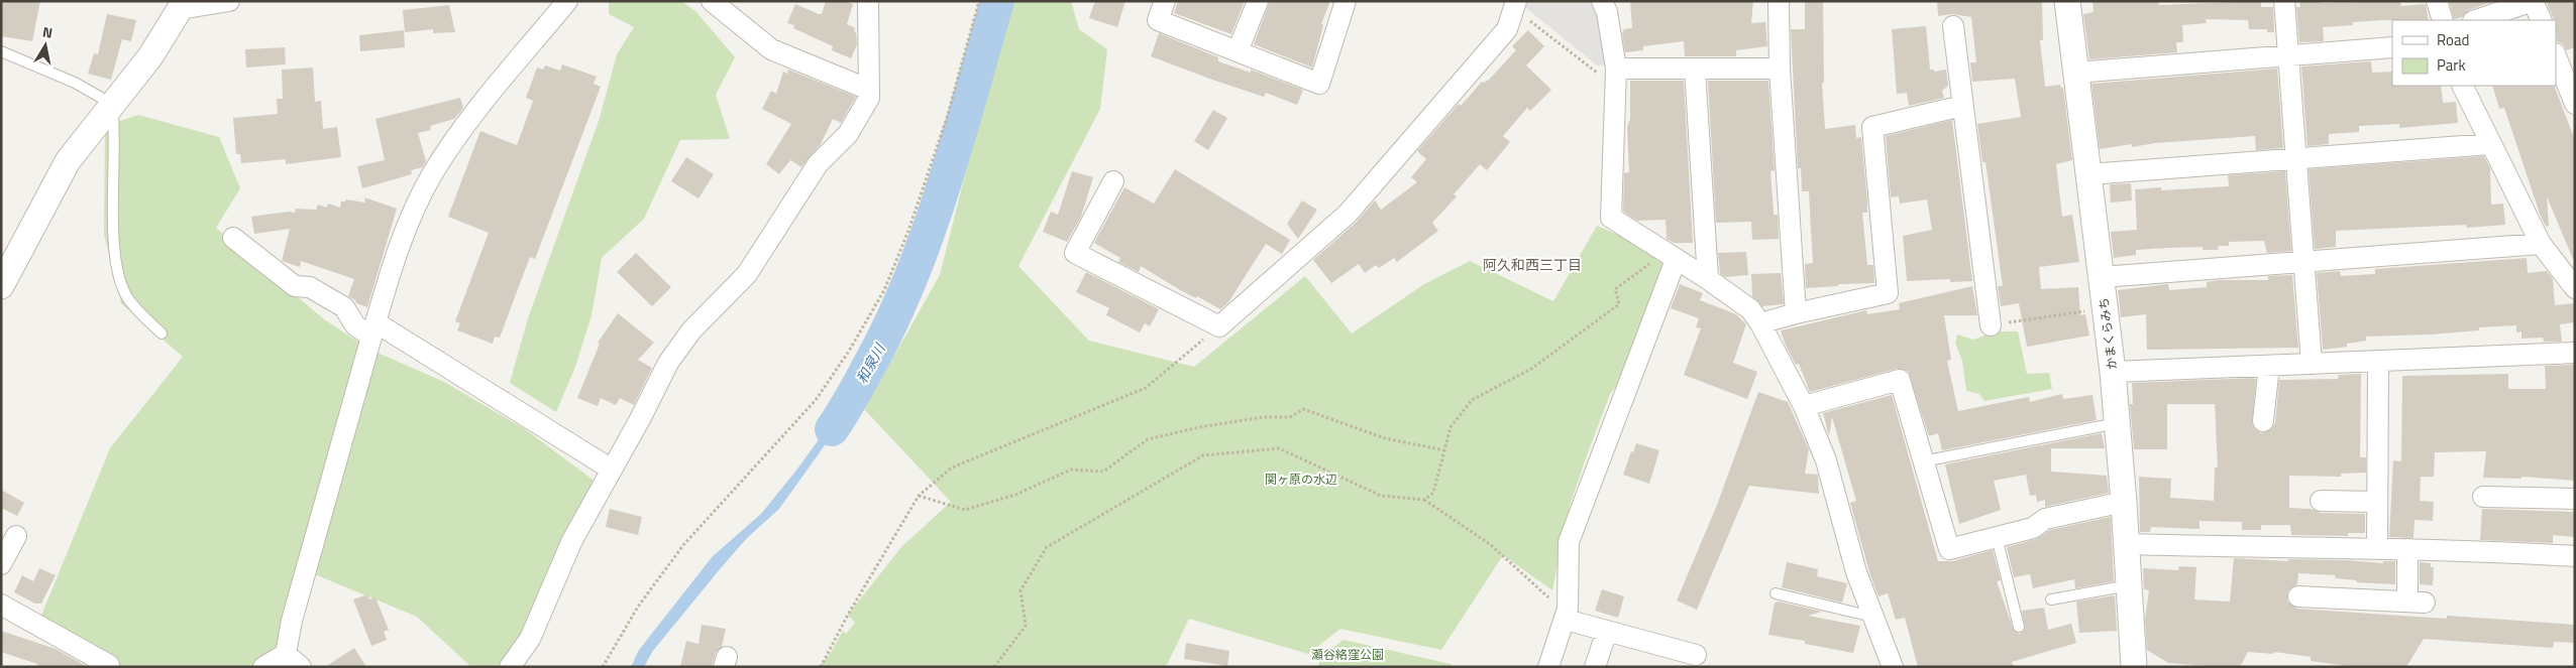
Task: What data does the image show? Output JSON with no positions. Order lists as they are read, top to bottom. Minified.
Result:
{"streets":{"street":["かまくらみち"]},"districts":["阿久和西三丁目"],"water":["和泉川"],"parks":["関ヶ原の水辺","瀬谷絡窪公園"],"legend":["Road","Park"],"north":"top"}
